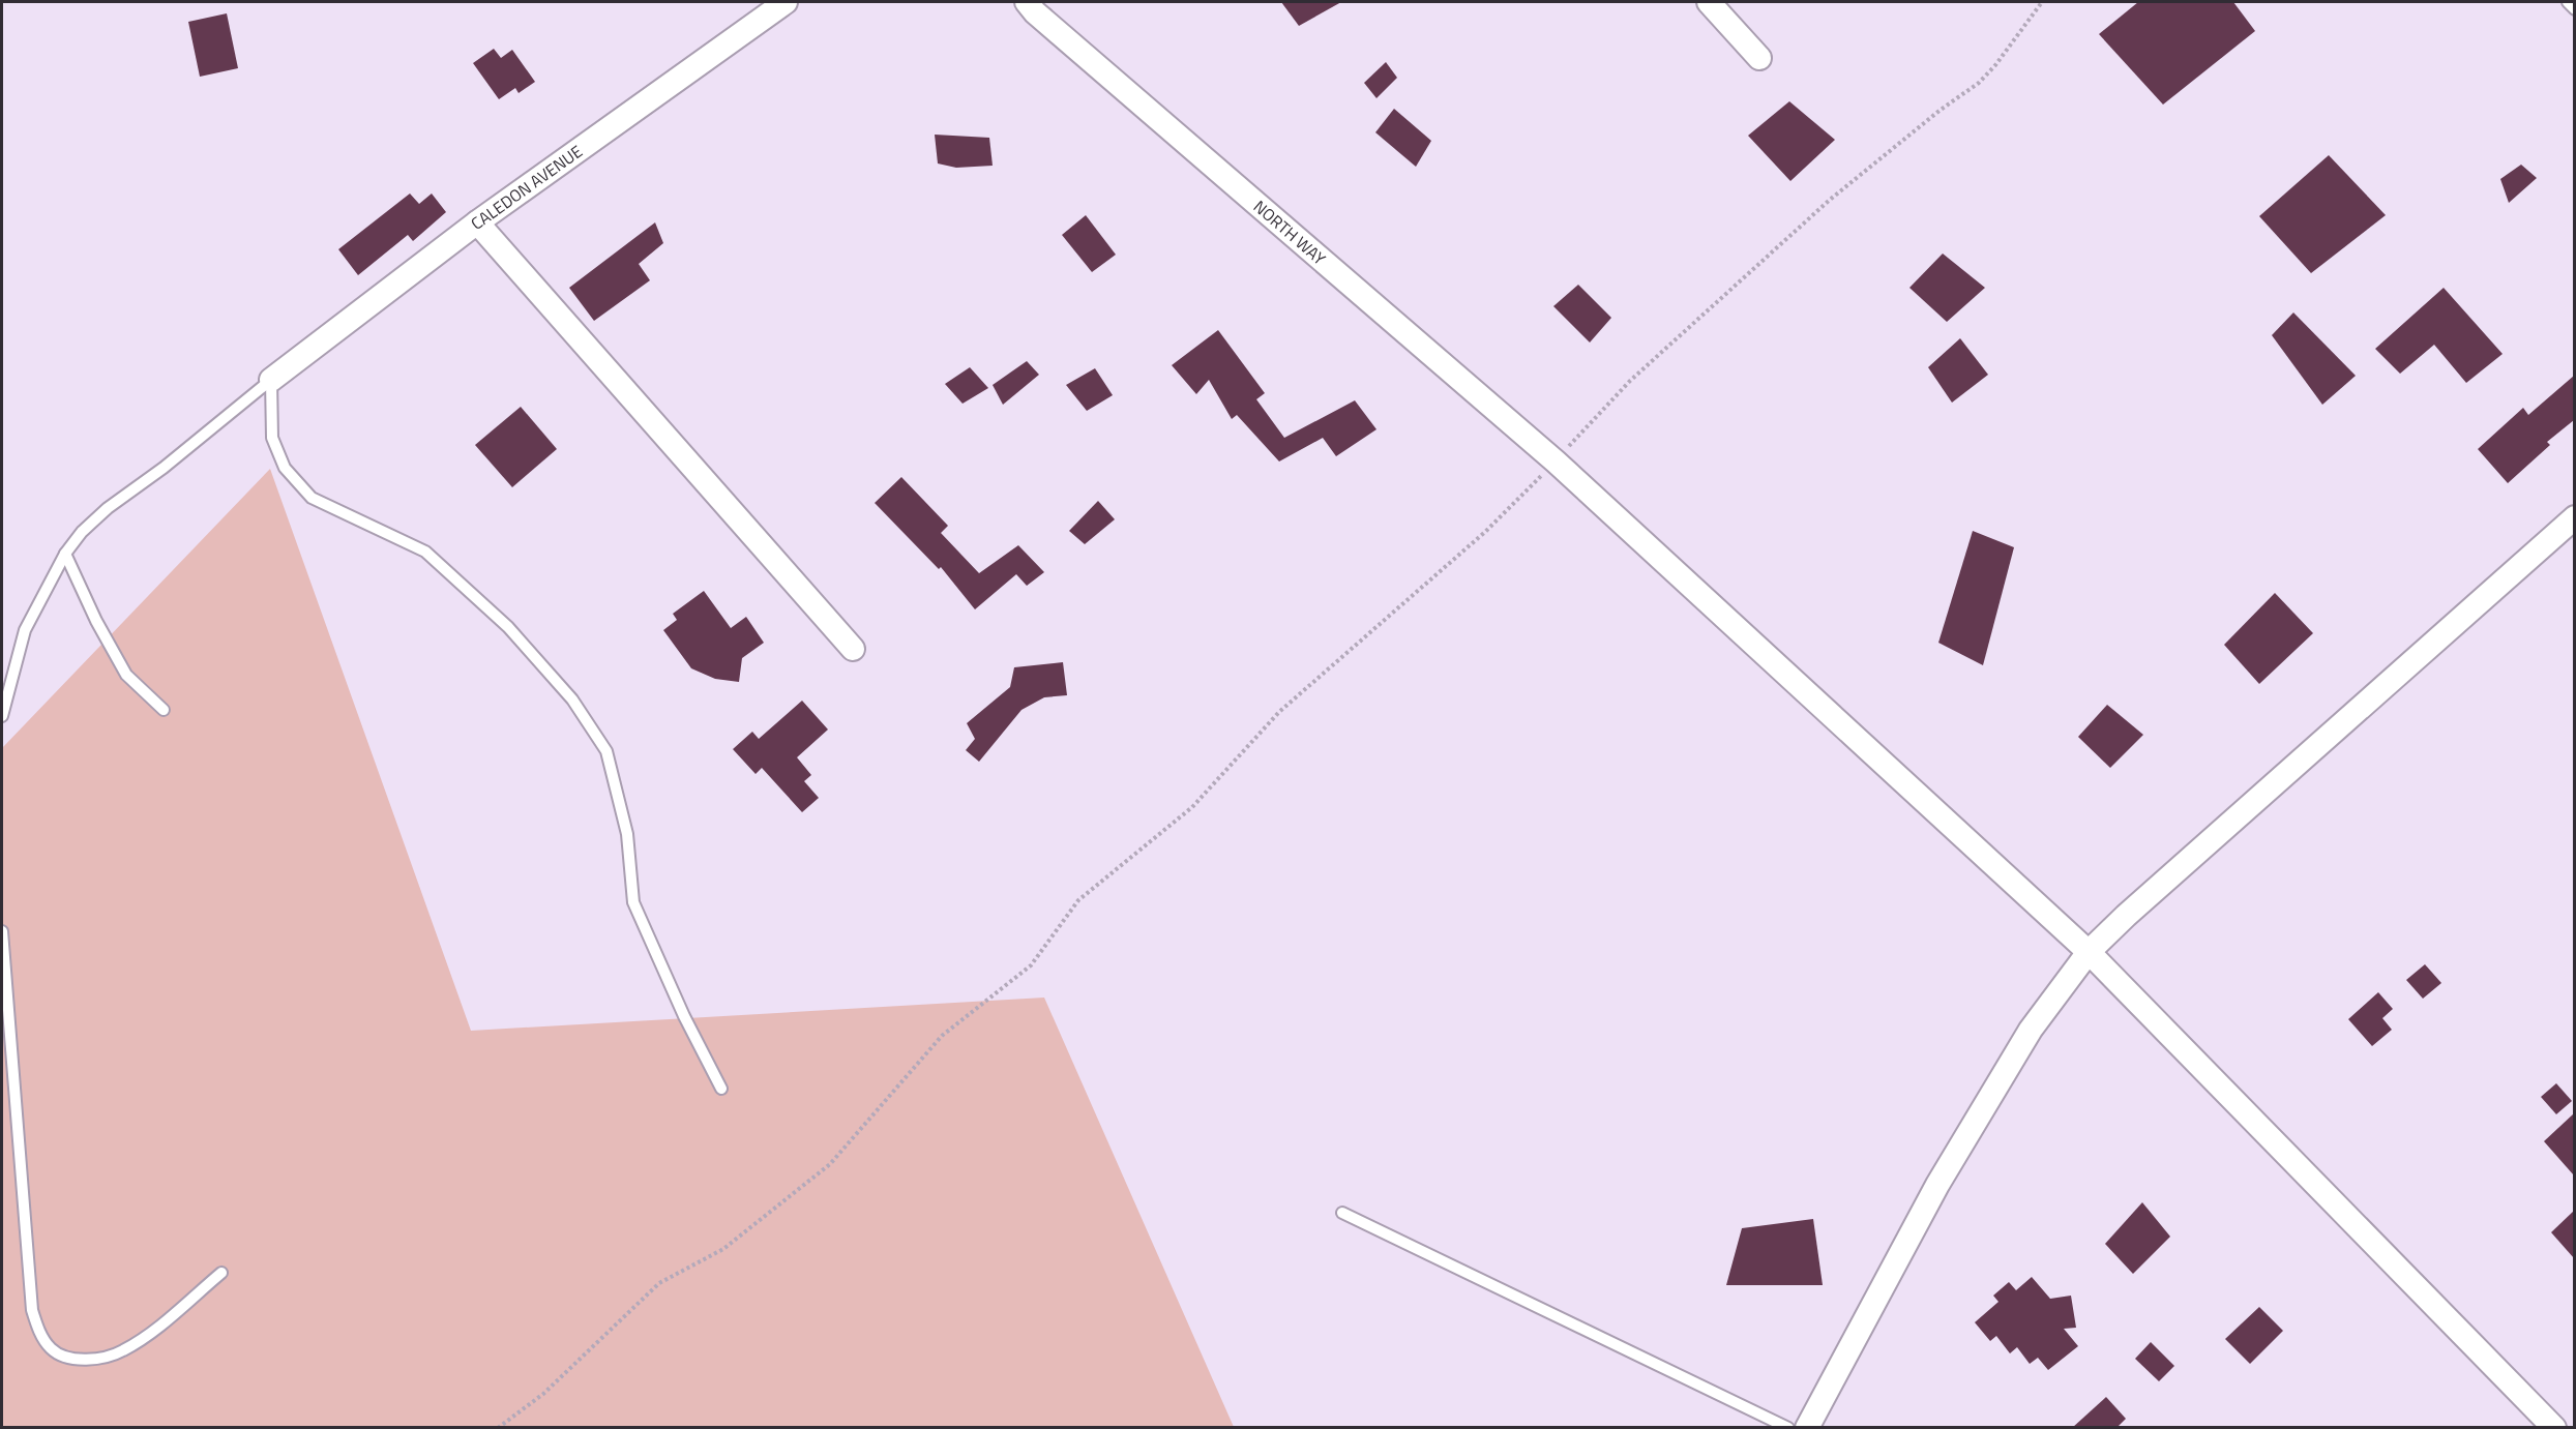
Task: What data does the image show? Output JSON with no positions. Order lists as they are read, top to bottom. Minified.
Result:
{"streets":{"street":["CALEDON AVENUE","NORTH WAY"]}}
